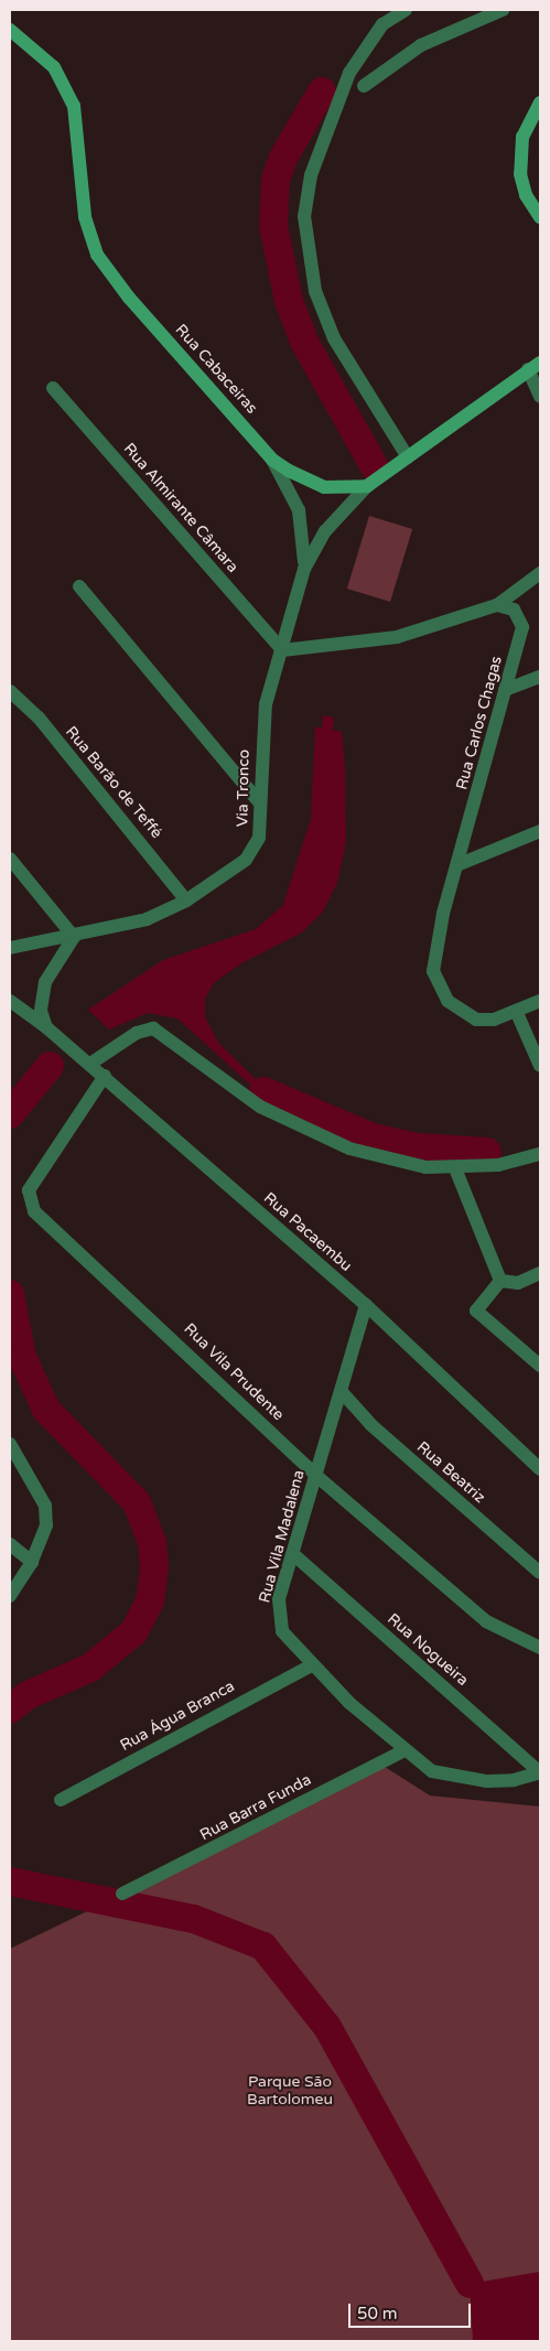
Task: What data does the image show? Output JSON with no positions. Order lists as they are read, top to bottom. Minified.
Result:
{"streets":{"main road":["Rua Cabaceiras"],"street":["Rua Almirante Câmara","Rua Carlos Chagas","Rua Barão de Teffé","Via Tronco","Rua Pacaembu","Rua Vila Prudente","Rua Beatriz","Rua Vila Madalena","Rua Nogueira","Rua Água Branca","Rua Barra Funda"]},"crossings":[["Rua Cabaceiras","Via Tronco"],["Rua Almirante Câmara","Via Tronco"],["Rua Barão de Teffé","Via Tronco"],["Rua Pacaembu","Rua Vila Prudente"],["Rua Pacaembu","Rua Vila Madalena"],["Rua Vila Prudente","Rua Vila Madalena"],["Rua Beatriz","Rua Vila Madalena"],["Rua Vila Madalena","Rua Nogueira"],["Rua Vila Madalena","Rua Água Branca"],["Rua Vila Madalena","Rua Barra Funda"]],"parks":["Parque São Bartolomeu"],"scale_bar":"50 m"}
